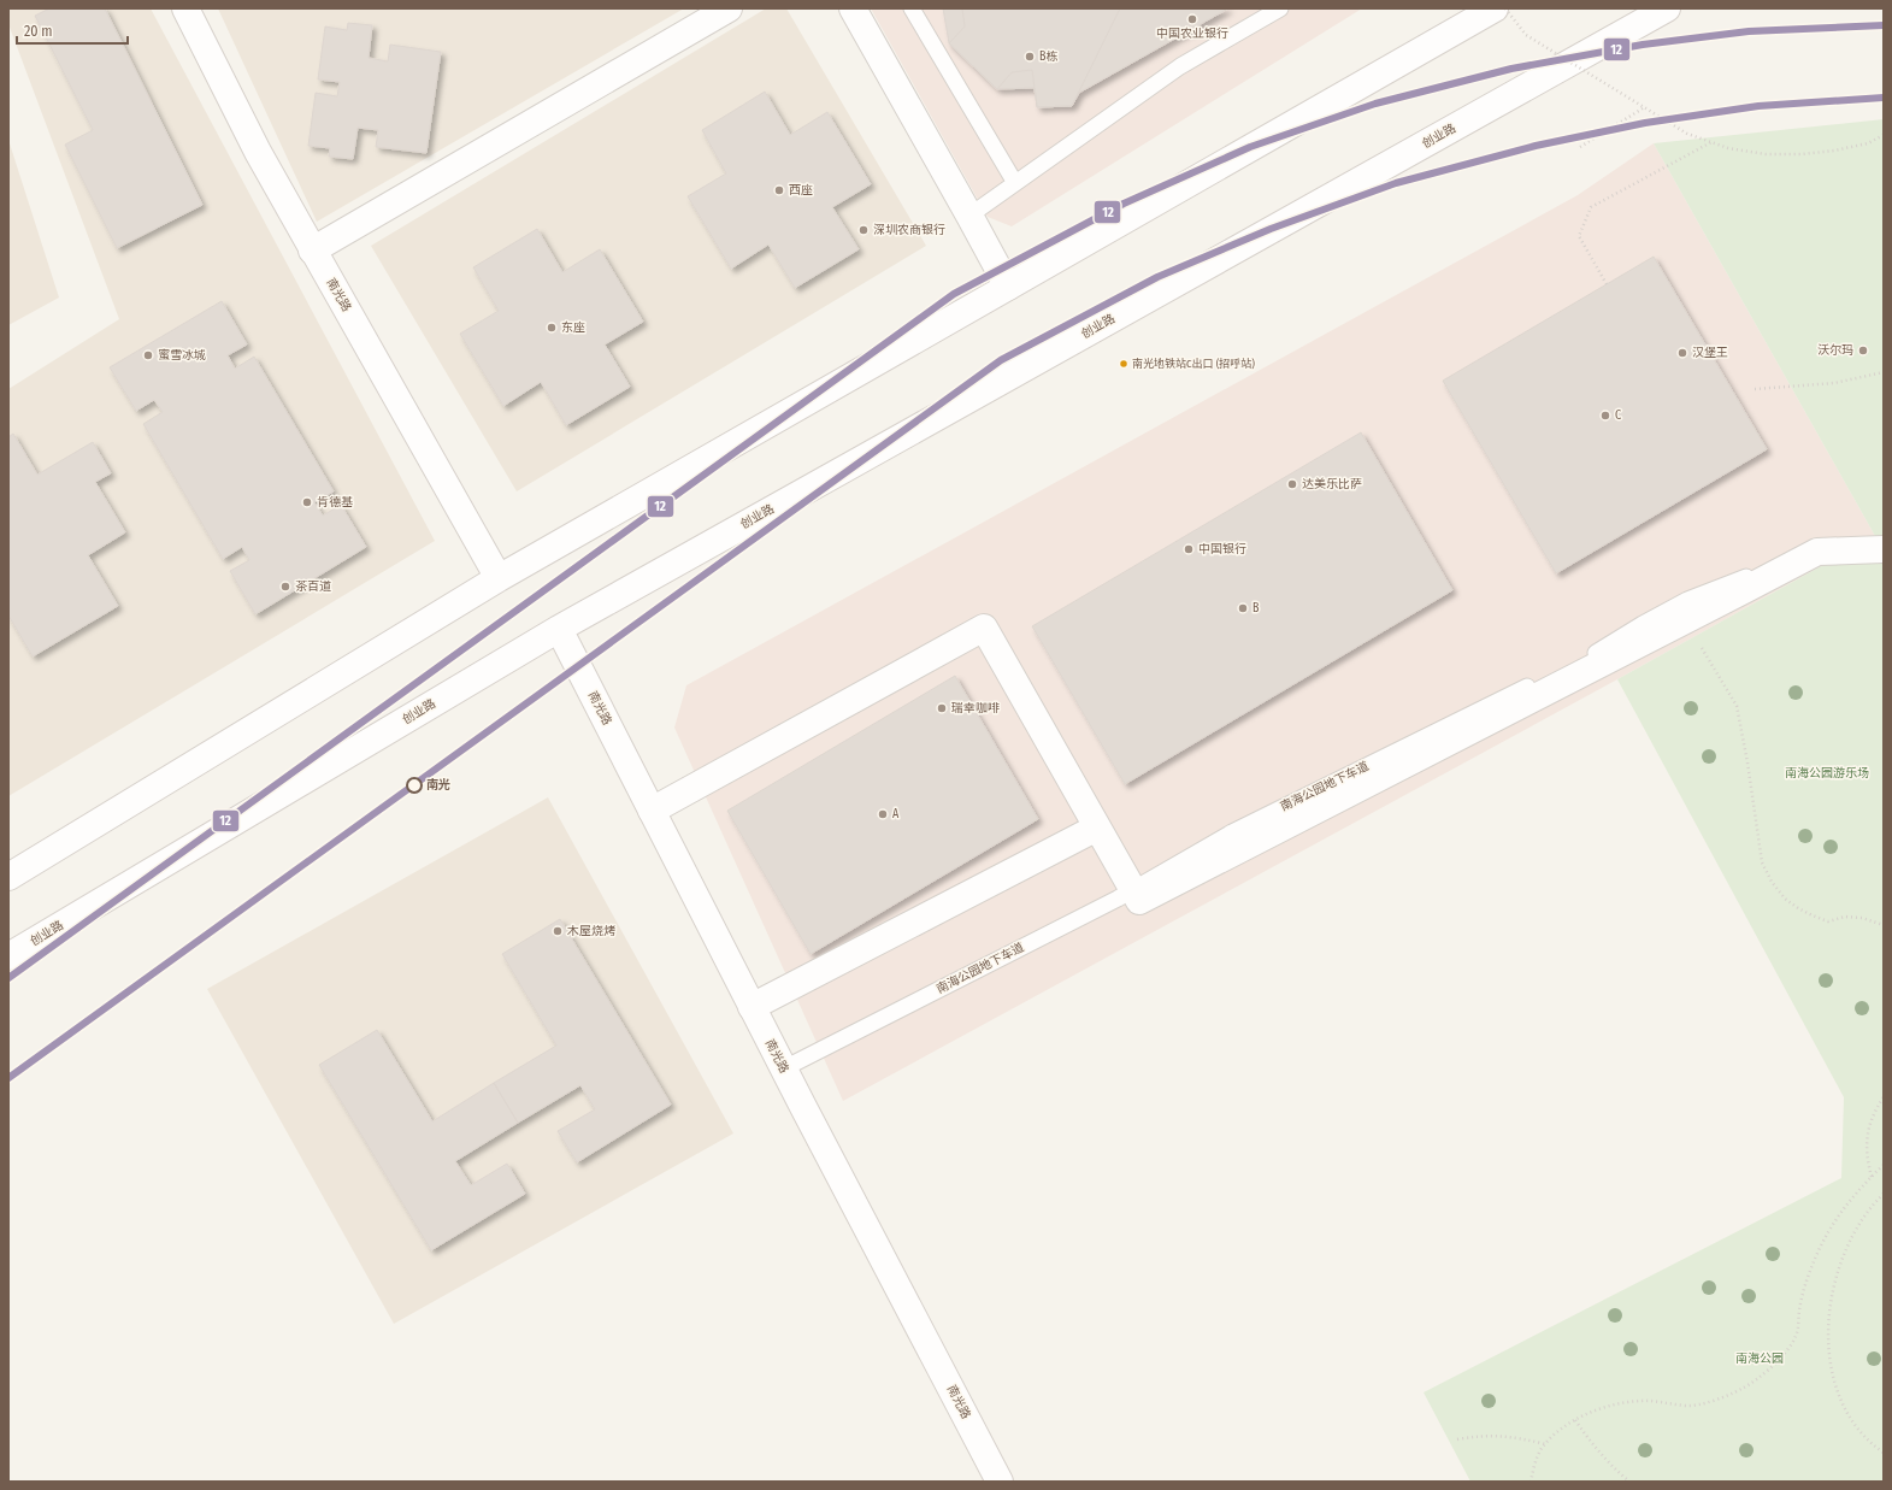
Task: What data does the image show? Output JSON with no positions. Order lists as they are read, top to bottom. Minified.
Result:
{"streets":{"main road":["创业路","南光路"],"lane":["南海公园地下车道"]},"crossings":[["创业路","南光路"],["南光路","南海公园地下车道"]],"parks":["南海公园游乐场","南海公园"],"places":["中国农业银行","B栋","西座","深圳农商银行","东座","沃尔玛","汉堡王","蜜雪冰城","南光地铁站C出口 (招呼站)","C","达美乐比萨","肯德基","中国银行","茶百道","B","瑞幸咖啡","南光","A","木屋烧烤"],"lines":["transit line 12"],"scale_bar":"20 m"}
